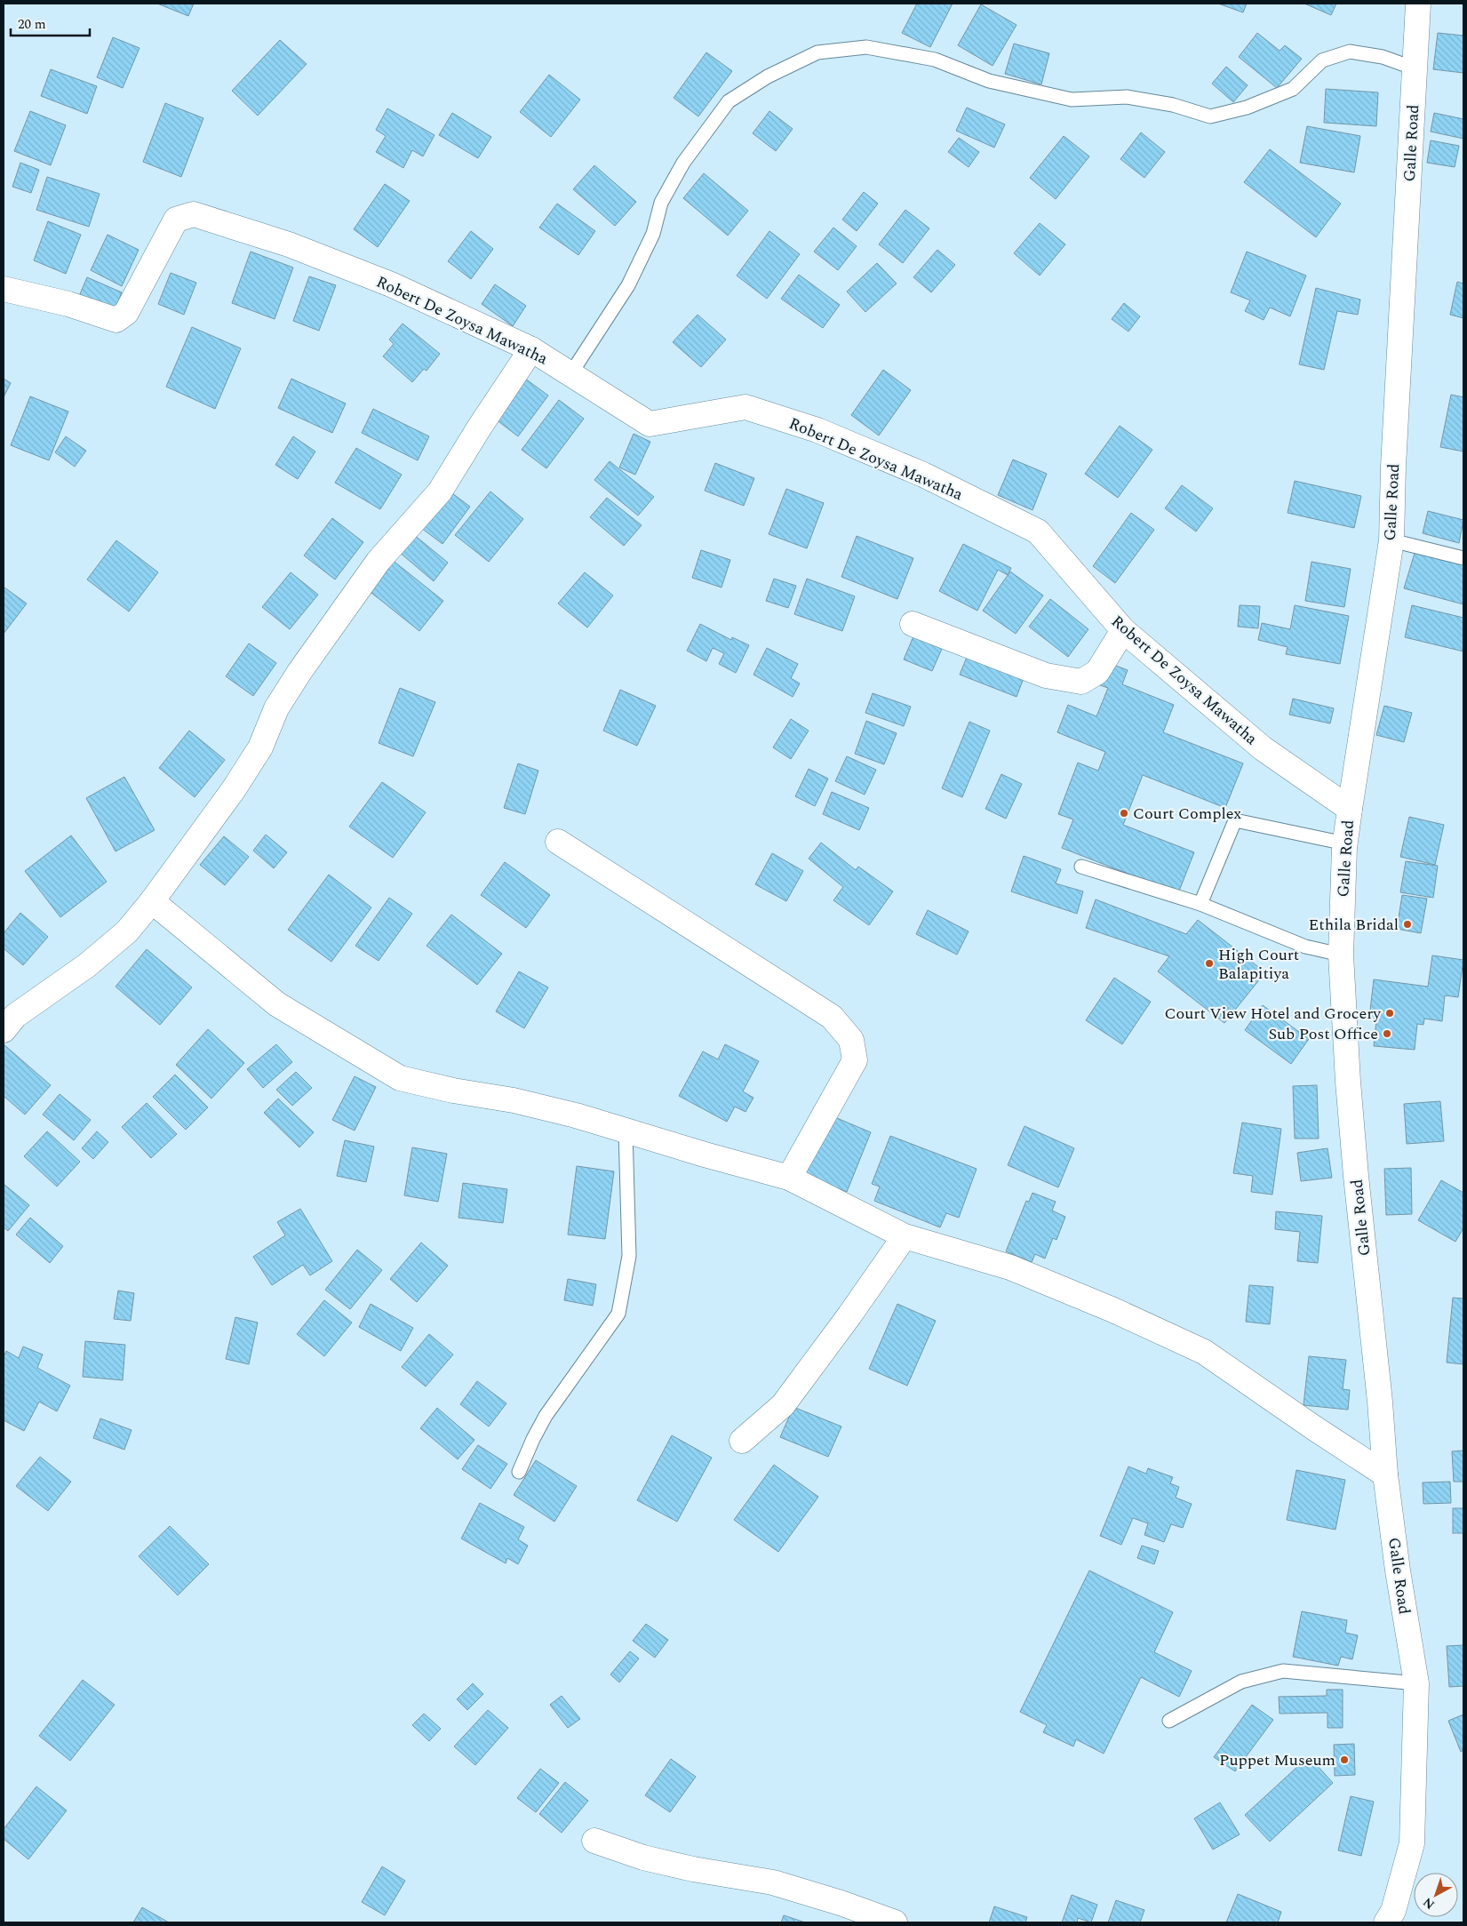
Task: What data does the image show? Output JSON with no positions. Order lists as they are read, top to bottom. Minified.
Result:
{"streets":{"main road":["Galle Road","Robert De Zoysa Mawatha"]},"crossings":[["Galle Road","Robert De Zoysa Mawatha"]],"places":["Court Complex","Ethila Bridal","High Court Balapitiya","Court View Hotel and Grocery","Sub Post Office","Puppet Museum"],"scale_bar":"20 m","north":"bottom left"}
